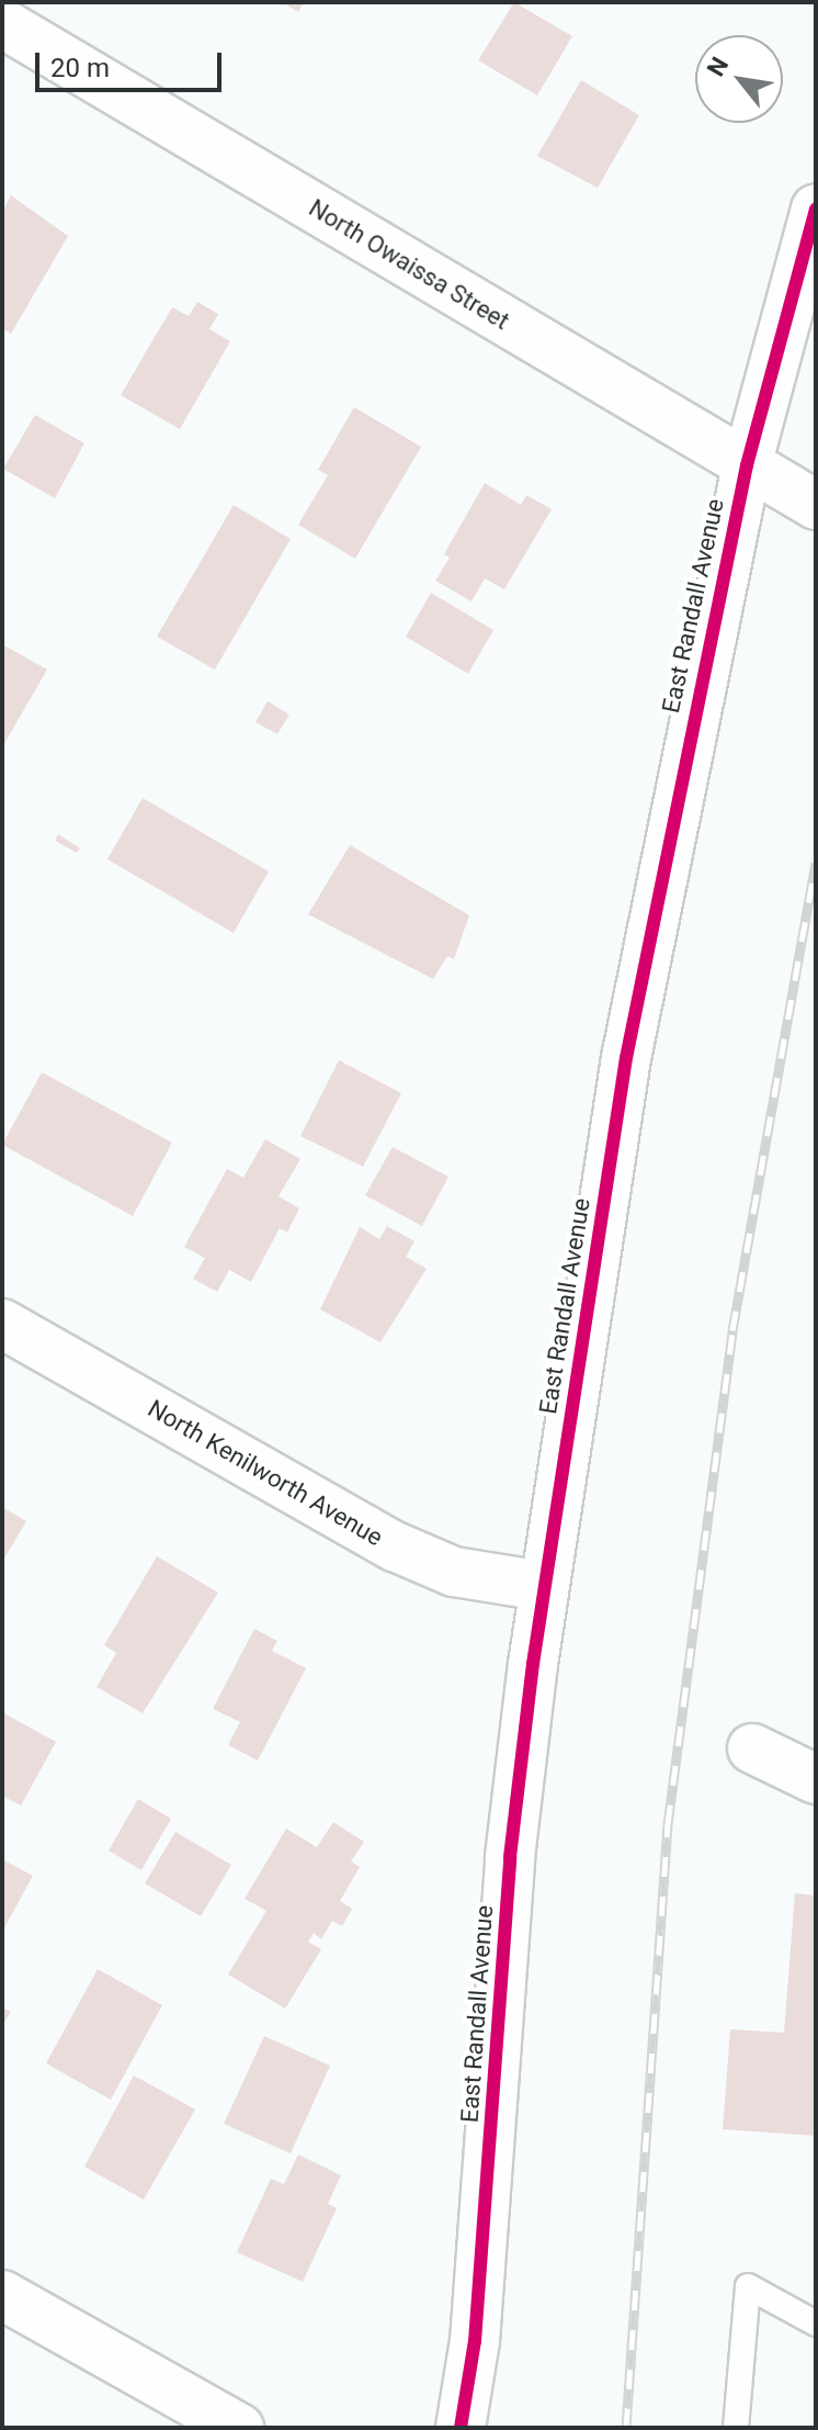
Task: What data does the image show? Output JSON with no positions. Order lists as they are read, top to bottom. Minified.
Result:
{"streets":{"street":["North Owaissa Street","East Randall Avenue","North Kenilworth Avenue"]},"crossings":[["North Owaissa Street","East Randall Avenue"],["East Randall Avenue","North Kenilworth Avenue"]],"scale_bar":"20 m","north":"top left"}
